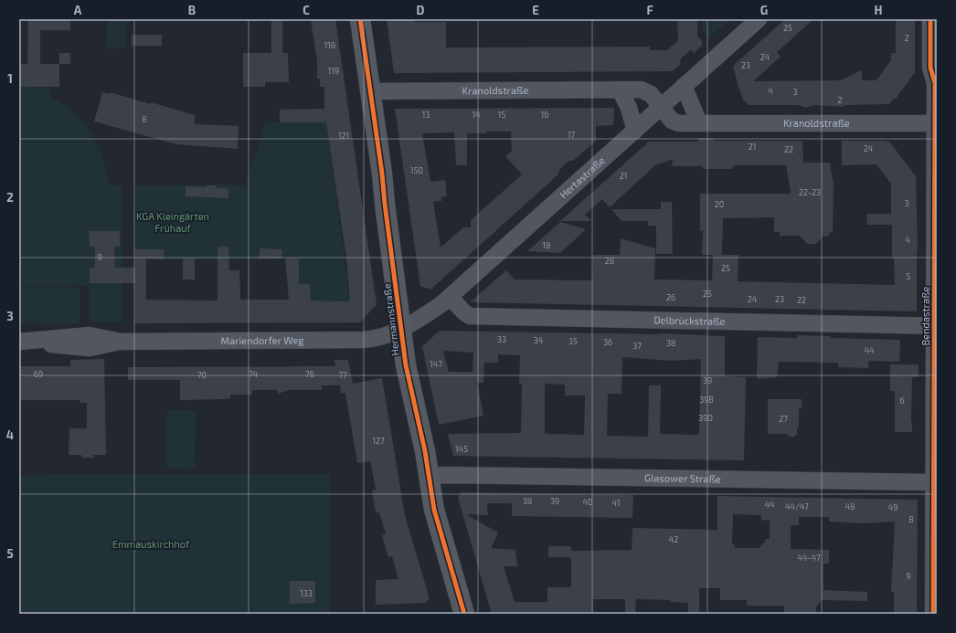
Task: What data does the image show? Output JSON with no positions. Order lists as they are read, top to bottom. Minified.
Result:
{"streets":{"main road":["Hermannstraße"],"street":["Kranoldstraße","Hertastraße","Bendastraße","Delbrückstraße","Mariendorfer Weg","Glasower Straße"]},"crossings":[["Kranoldstraße","Hertastraße"],["Kranoldstraße","Bendastraße"],["Kranoldstraße","Hermannstraße"],["Hertastraße","Hermannstraße"],["Hertastraße","Delbrückstraße"],["Hertastraße","Mariendorfer Weg"],["Bendastraße","Delbrückstraße"],["Bendastraße","Glasower Straße"],["Hermannstraße","Mariendorfer Weg"],["Hermannstraße","Glasower Straße"]],"parks":["KGA Kleingärten Frühauf","Emmauskirchhof"],"house_numbers":["25","2","118","24","23","119","4","3","2","13","14","15","16","8","17","121","21","24","22","150","21","22-23","3","20","4","18","9","28","25","5","25","26","24","23","22","33","34","35","36","38","37","44","147","69","74","76","70","77","39","39B","6","39D","27","127","145","38","39","40","41","44","44/47","48","49","8","42","44-47","9","133"],"grid":{"columns":["A","B","C","D","E","F","G","H"],"rows":["1","2","3","4","5"]}}
